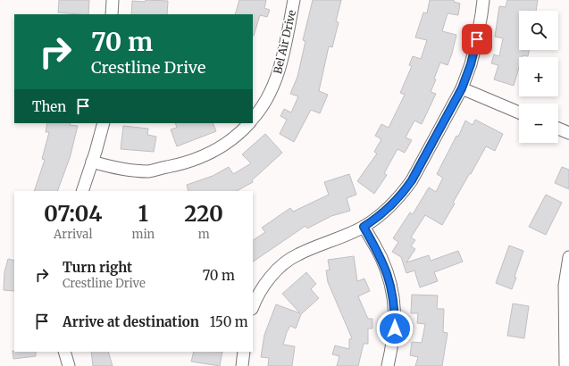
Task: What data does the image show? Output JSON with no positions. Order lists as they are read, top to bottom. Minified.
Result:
{"streets":{"street":["Bel Air Drive"]},"page":{"map_buttons":["+","−"],"turn":["70 m","Crestline Drive"],"then":"Then","eta":["07:04","Arrival","1","min","220","m"],"list":[{"name":"Turn right","note":"Crestline Drive","value":"70 m"},{"name":"Arrive at destination","value":"150 m"}]}}
